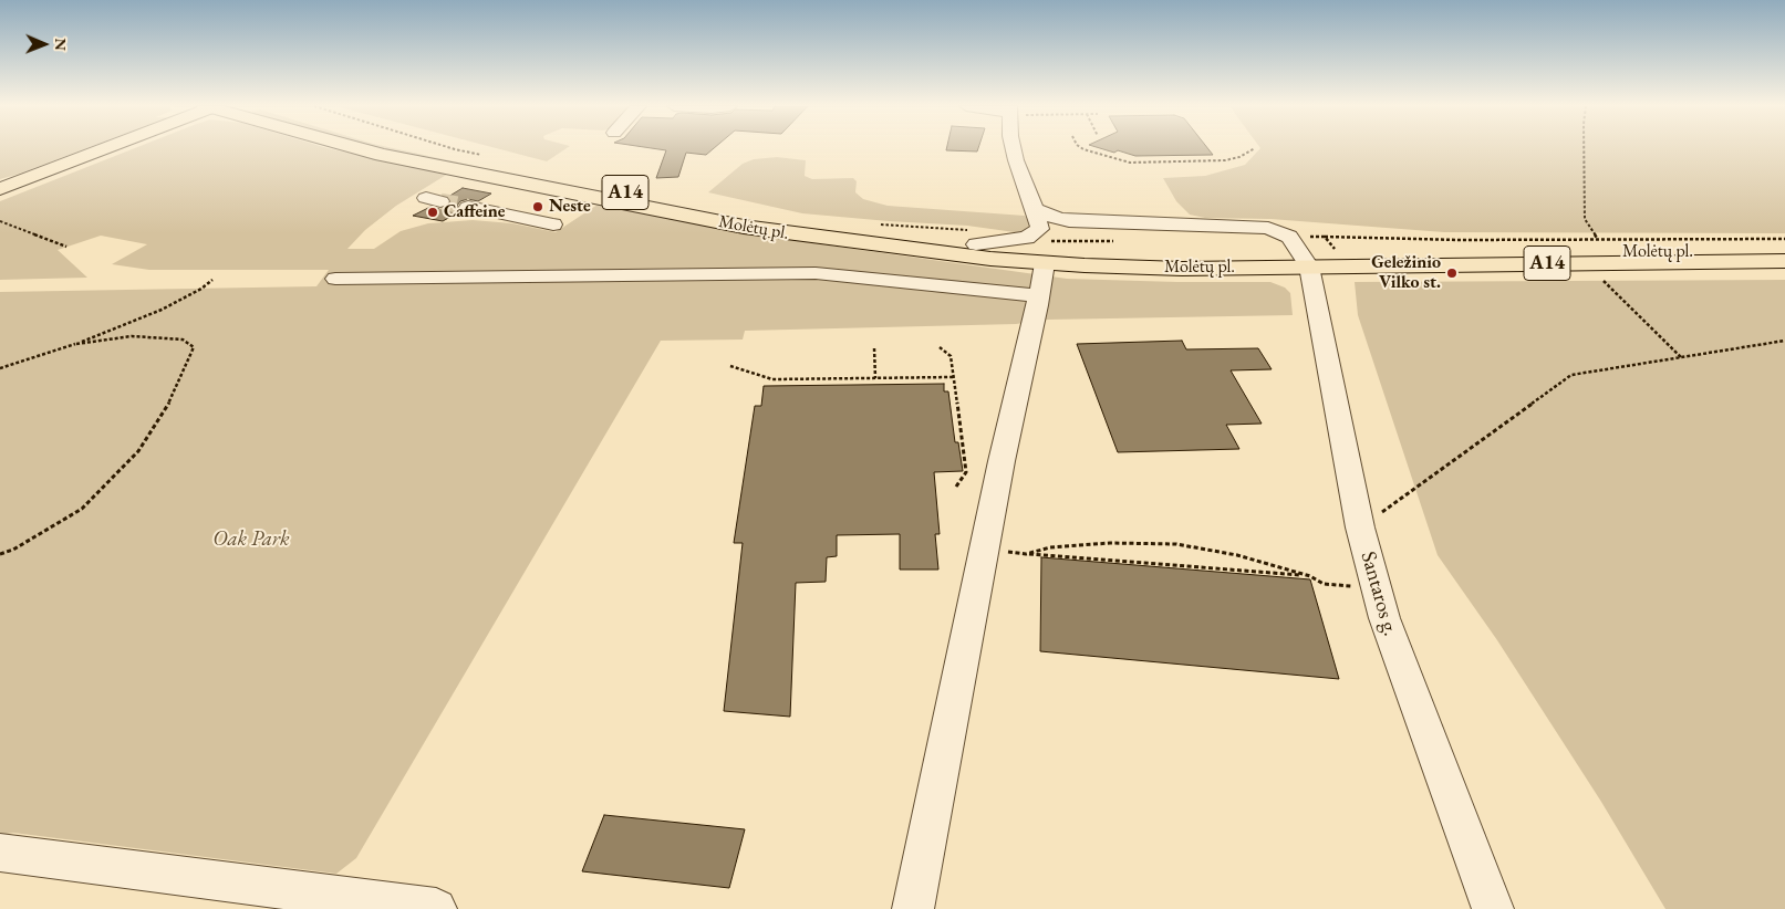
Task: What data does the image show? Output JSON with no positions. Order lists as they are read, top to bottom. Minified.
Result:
{"streets":{"main road":["A14","Molėtų pl."],"street":["Santaros g."]},"crossings":[["Molėtų pl.","Santaros g."]],"parks":["Oak Park"],"places":["Neste","Caffeine","Geležinio Vilko st."],"north":"right"}
